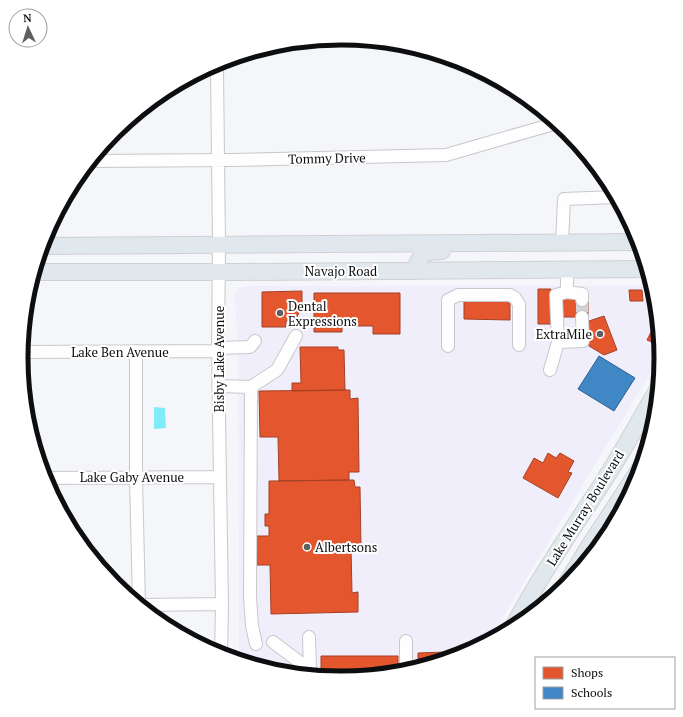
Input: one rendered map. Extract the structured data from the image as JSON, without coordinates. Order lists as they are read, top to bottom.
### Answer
{
  "streets": {
    "main road": ["Navajo Road", "Lake Murray Boulevard"],
    "street": [
      "Tommy Drive",
      "Lake Ben Avenue",
      "Bisby Lake Avenue",
      "Lake Gaby Avenue"
    ]
  },
  "crossings": [
    ["Tommy Drive", "Bisby Lake Avenue"],
    ["Navajo Road", "Bisby Lake Avenue"],
    ["Lake Ben Avenue", "Bisby Lake Avenue"],
    ["Bisby Lake Avenue", "Lake Gaby Avenue"]
  ],
  "places": ["Dental Expressions", "ExtraMile", "Albertsons"],
  "legend": ["Shops", "Schools"],
  "north": "top"
}
